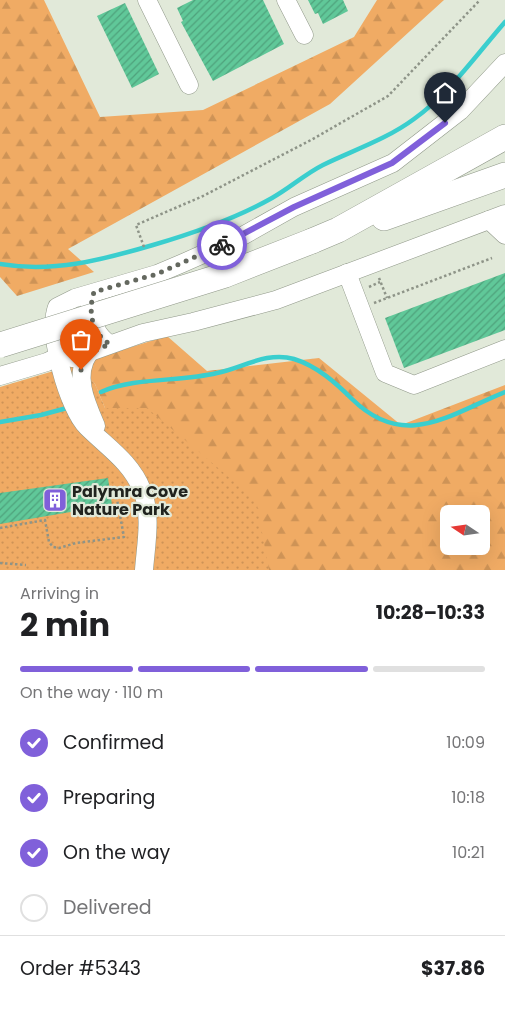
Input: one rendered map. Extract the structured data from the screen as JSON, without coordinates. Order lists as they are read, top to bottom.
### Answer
{
  "places": {
    "building": ["Palymra Cove Nature Park"]
  },
  "north": "left",
  "page": {
    "heading": ["2 min", "Arriving in", "10:28–10:33"],
    "panel": ["Order #5343", "$37.86"],
    "bar": "On the way · 110 m",
    "list": [
      ["Confirmed", "10:09"],
      ["Preparing", "10:18"],
      ["On the way", "10:21"],
      "Delivered"
    ]
  }
}
